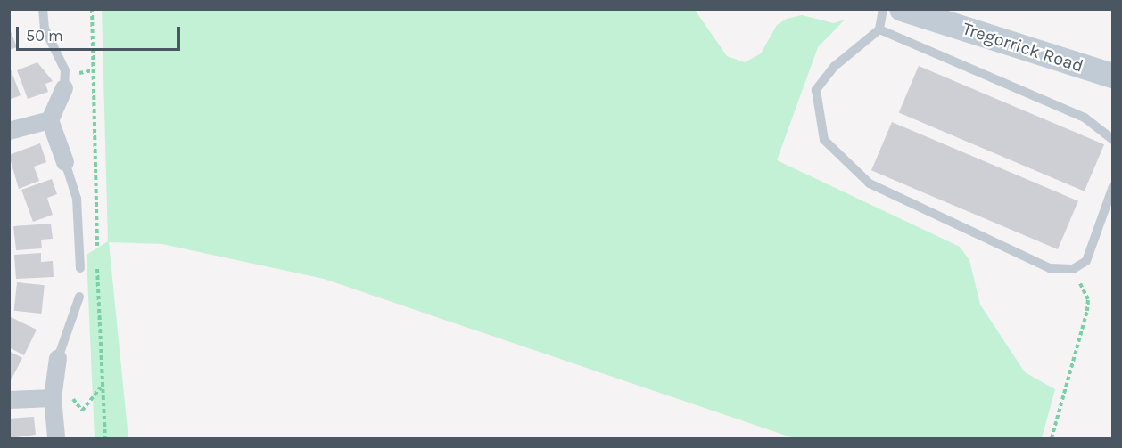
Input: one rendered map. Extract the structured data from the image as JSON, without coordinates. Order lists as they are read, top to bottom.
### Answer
{
  "streets": {
    "street": ["Tregorrick Road"]
  },
  "scale_bar": "50 m"
}
